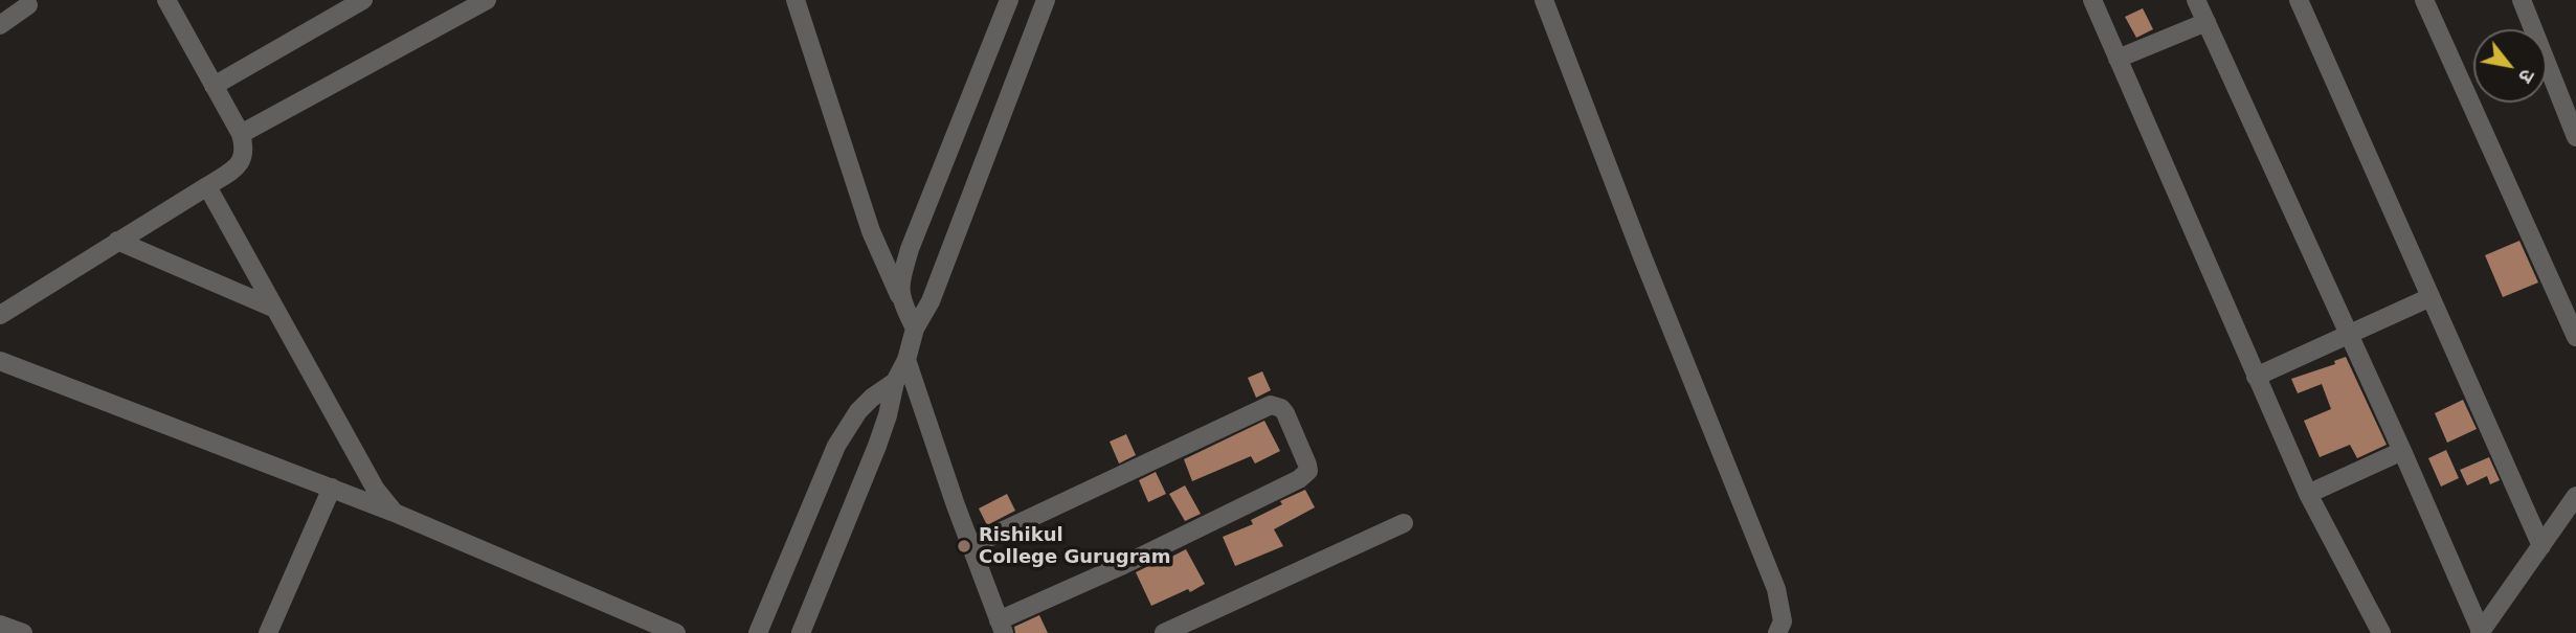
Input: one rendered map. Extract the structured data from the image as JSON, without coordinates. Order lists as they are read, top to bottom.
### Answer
{
  "places": ["Rishikul College Gurugram"],
  "north": "bottom right"
}
